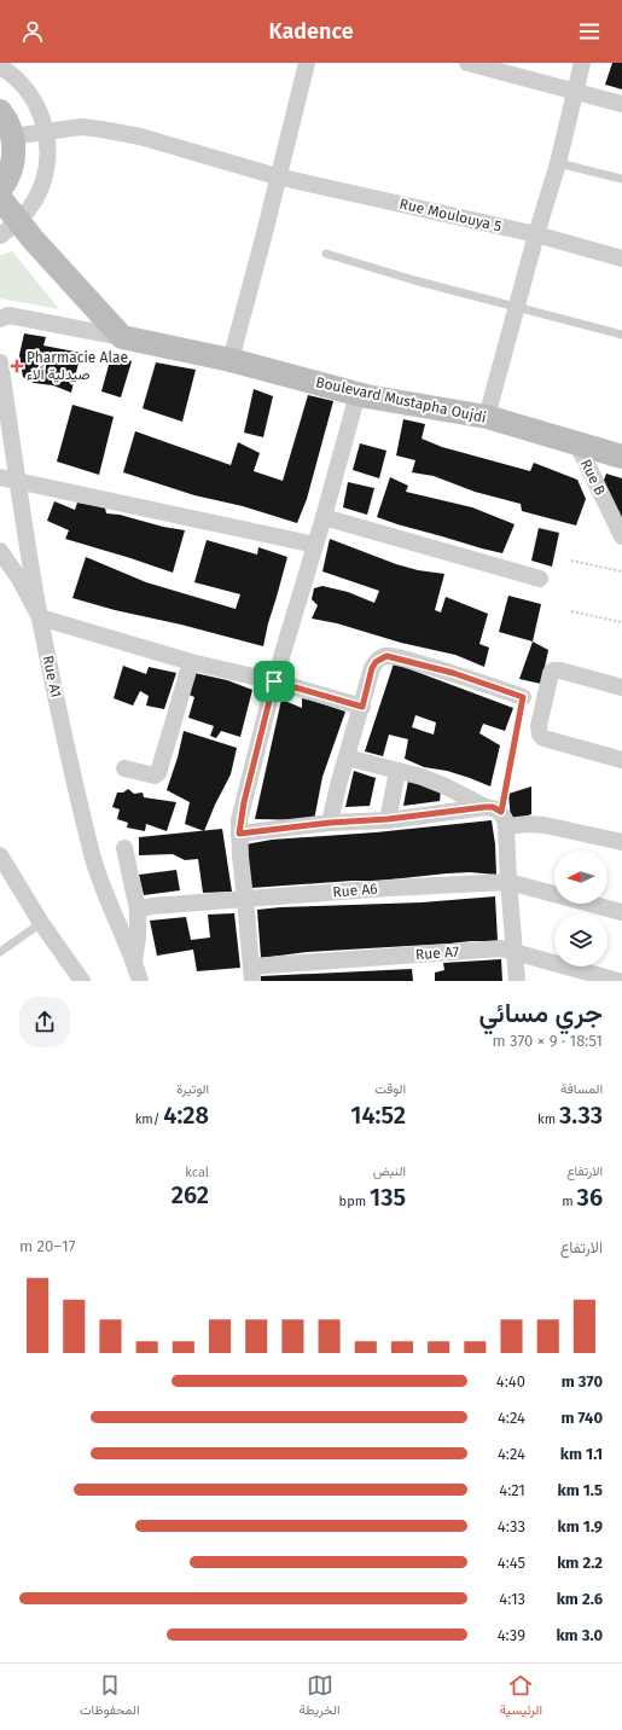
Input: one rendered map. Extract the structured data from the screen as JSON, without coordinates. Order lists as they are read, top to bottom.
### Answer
{
  "streets": {
    "main road": ["Boulevard Mustapha Oujdi"],
    "street": [
      "Rue Moulouya 5",
      "Rue B",
      "Rue A1",
      "Rue A6",
      "Rue A7"
    ]
  },
  "crossings": [
    ["Boulevard Mustapha Oujdi", "Rue B"]
  ],
  "places": {
    "health": ["Pharmacie Alae صيدلية اًلاء"]
  },
  "north": "left",
  "page": {
    "header": "Kadence",
    "heading": ["جري مسائي", "18:51 · 9 × 370 m"],
    "stats": [
      ["المسافة", "3.33 km"],
      ["الوقت", "14:52"],
      ["الوتيرة", "4:28 /km"],
      ["الارتفاع", "36 m"],
      ["النبض", "135 bpm"],
      ["kcal", "262"]
    ],
    "chart": ["الارتفاع", "17–20 m"],
    "list": [
      {
        "name": "370 m",
        "note": "4:40"
      },
      {
        "name": "740 m",
        "note": "4:24"
      },
      {
        "name": "1.1 km",
        "note": "4:24"
      },
      {
        "name": "1.5 km",
        "note": "4:21"
      },
      {
        "name": "1.9 km",
        "note": "4:33"
      },
      {
        "name": "2.2 km",
        "note": "4:45"
      },
      {
        "name": "2.6 km",
        "note": "4:13"
      },
      {
        "name": "3.0 km",
        "note": "4:39"
      }
    ],
    "tabs": ["الرئيسية", "الخريطة", "المحفوظات"]
  }
}
